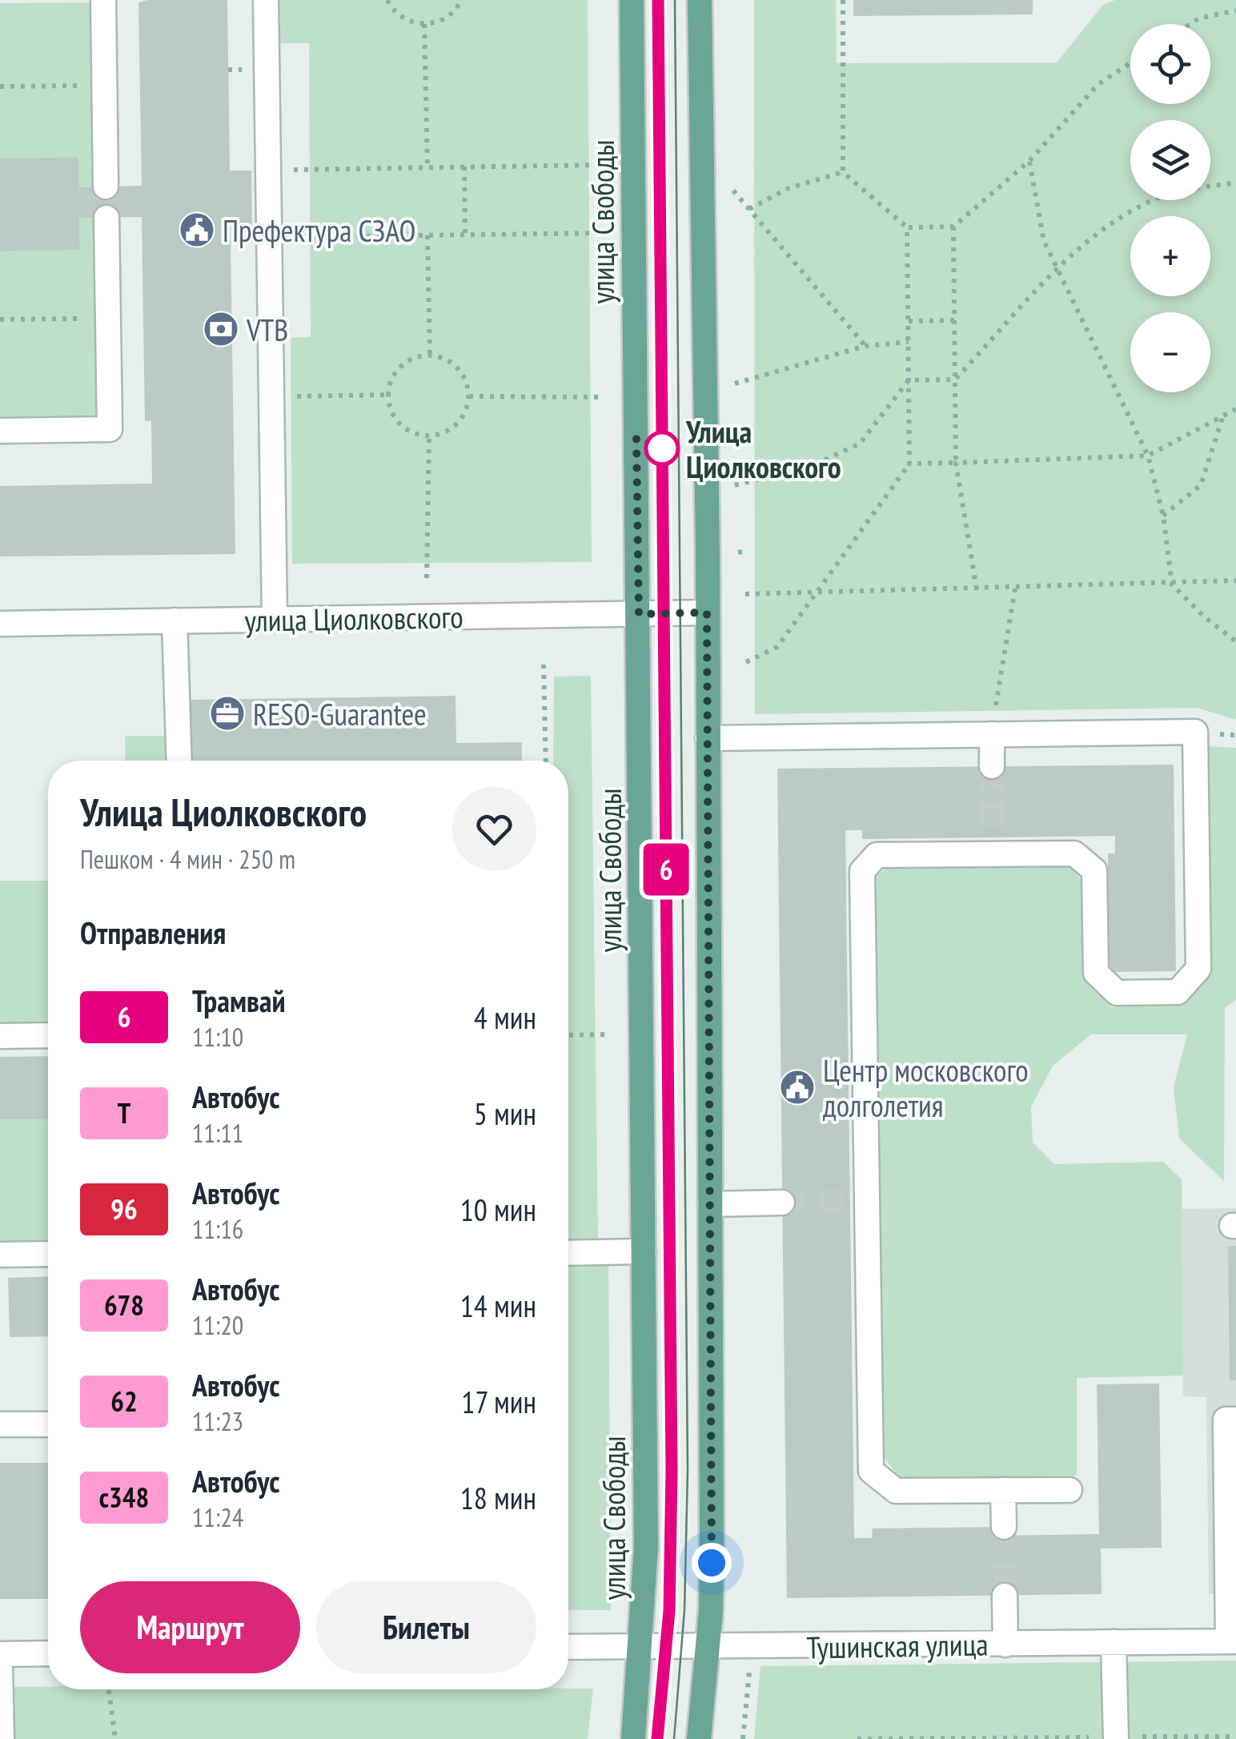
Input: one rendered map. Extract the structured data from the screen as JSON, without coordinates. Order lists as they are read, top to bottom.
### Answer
{
  "streets": {
    "main road": ["улица Свободы"],
    "street": ["улица Циолковского", "Тушинская улица"]
  },
  "crossings": [
    ["улица Свободы", "улица Циолковского"],
    ["улица Свободы", "Тушинская улица"]
  ],
  "places": {
    "public building": ["Префектура СЗАО", "Центр московского долголетия"],
    "bank": ["VTB"],
    "other": ["Улица Циолковского"],
    "office": ["RESO-Guarantee"]
  },
  "lines": ["tram line 6"],
  "page": {
    "on_map": "6",
    "map_buttons": ["+", "−"],
    "heading": [
      ["Улица Циолковского", "Пешком · 4 мин · 250 m"],
      "Отправления"
    ],
    "list": [
      {
        "mark": "6",
        "name": "Трамвай",
        "note": "11:10",
        "value": "4 мин"
      },
      {
        "mark": "Т",
        "name": "Автобус",
        "note": "11:11",
        "value": "5 мин"
      },
      {
        "mark": "96",
        "name": "Автобус",
        "note": "11:16",
        "value": "10 мин"
      },
      {
        "mark": "678",
        "name": "Автобус",
        "note": "11:20",
        "value": "14 мин"
      },
      {
        "mark": "62",
        "name": "Автобус",
        "note": "11:23",
        "value": "17 мин"
      },
      {
        "mark": "с348",
        "name": "Автобус",
        "note": "11:24",
        "value": "18 мин"
      }
    ],
    "buttons": ["Маршрут", "Билеты"]
  }
}
